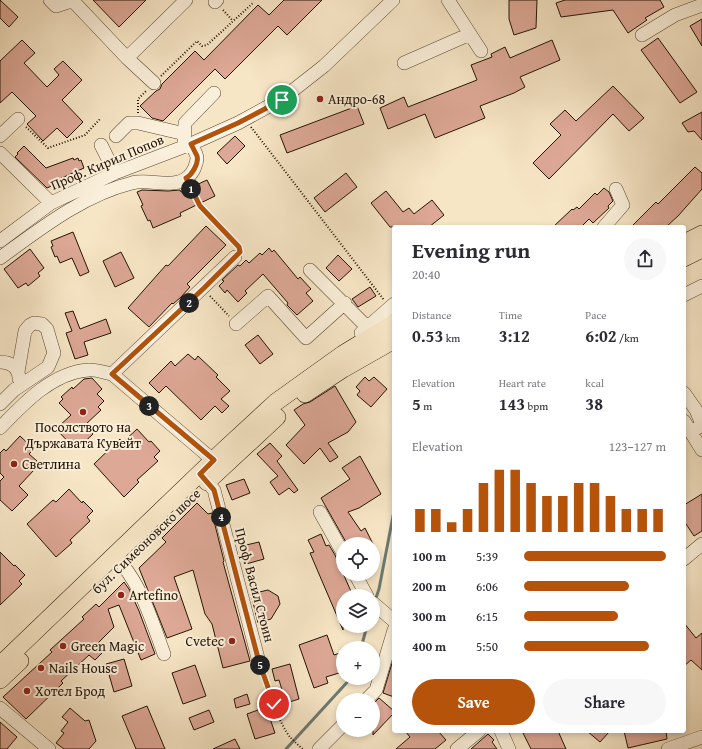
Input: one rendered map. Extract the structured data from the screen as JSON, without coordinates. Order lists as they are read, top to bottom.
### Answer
{
  "streets": {
    "main road": ["бул. Симеоновско шосе"],
    "street": ["Проф. Кирил Попов", "Проф. Васил Стоин"]
  },
  "crossings": [
    ["бул. Симеоновско шосе", "Проф. Васил Стоин"]
  ],
  "places": [
    "Андро-68",
    "Посолството на Държавата Кувейт",
    "Светлина",
    "Artefino",
    "Cvetec",
    "Green Magic",
    "Nails House",
    "Хотел Брод"
  ],
  "page": {
    "pins": [
      "1",
      "2",
      "3",
      "4",
      "5"
    ],
    "heading": ["Evening run", "20:40"],
    "stats": [
      ["Distance", "0.53 km"],
      ["Time", "3:12"],
      ["Pace", "6:02 /km"],
      ["Elevation", "5 m"],
      ["Heart rate", "143 bpm"],
      ["kcal", "38"]
    ],
    "chart": ["Elevation", "123–127 m"],
    "map_buttons": ["+", "−"],
    "list": [
      {
        "name": "100 m",
        "note": "5:39"
      },
      {
        "name": "200 m",
        "note": "6:06"
      },
      {
        "name": "300 m",
        "note": "6:15"
      },
      {
        "name": "400 m",
        "note": "5:50"
      }
    ],
    "buttons": ["Save", "Share"]
  }
}
